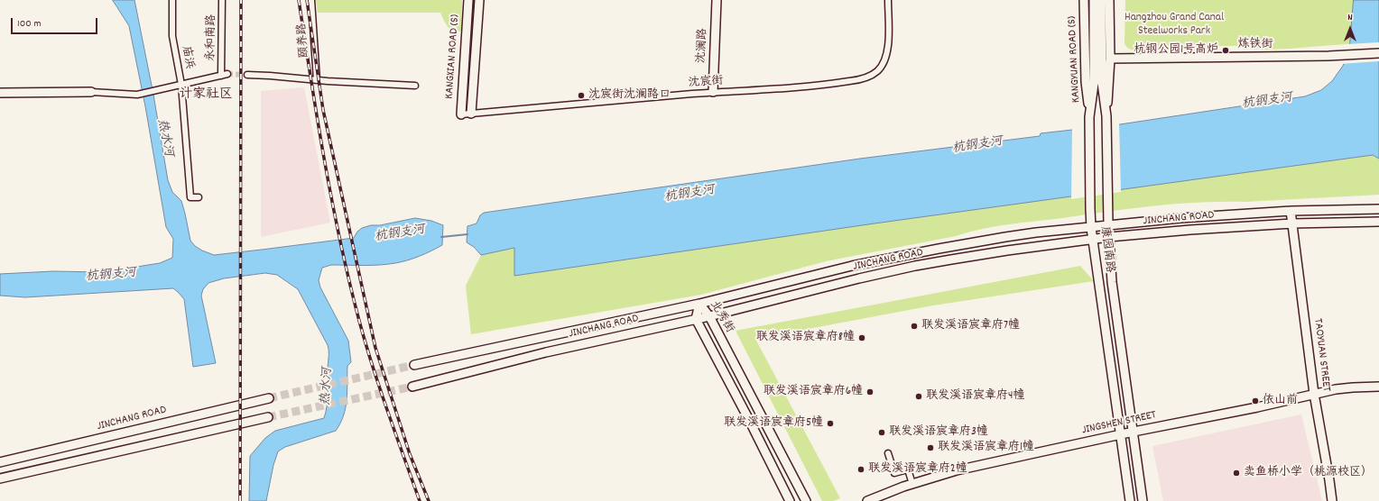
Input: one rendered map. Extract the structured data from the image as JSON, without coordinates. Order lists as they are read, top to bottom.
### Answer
{
  "streets": {
    "main road": [
      "炼铁街",
      "沈澜路",
      "KANGXIAN ROAD (S)",
      "KANGYUAN ROAD (S)",
      "JINCHANG ROAD",
      "康园南路",
      "北秀街",
      "TAOYUAN STREET",
      "JINGSHEN STREET"
    ],
    "street": [
      "永和南路",
      "颐养路",
      "庙浜",
      "沈宸街"
    ]
  },
  "crossings": [
    ["永和南路", "庙浜"],
    ["沈澜路", "沈宸街"],
    ["KANGXIAN ROAD (S)", "沈宸街"],
    ["KANGYUAN ROAD (S)", "康园南路"],
    ["JINCHANG ROAD", "康园南路"],
    ["JINCHANG ROAD", "北秀街"],
    ["JINCHANG ROAD", "TAOYUAN STREET"],
    ["康园南路", "JINGSHEN STREET"],
    ["TAOYUAN STREET", "JINGSHEN STREET"]
  ],
  "districts": ["计家社区"],
  "water": ["杭钢支河", "热水河"],
  "parks": ["Hangzhou Grand Canal Steelworks Park"],
  "places": [
    "杭钢公园1号高炉",
    "沈宸街沈澜路口",
    "联发溪语宸章府7幢",
    "联发溪语宸章府8幢",
    "联发溪语宸章府6幢",
    "联发溪语宸章府4幢",
    "依山前",
    "联发溪语宸章府5幢",
    "联发溪语宸章府3幢",
    "联发溪语宸章府1幢",
    "联发溪语宸章府2幢",
    "卖鱼桥小学（桃源校区）"
  ],
  "scale_bar": "100 m",
  "north": "top"
}
